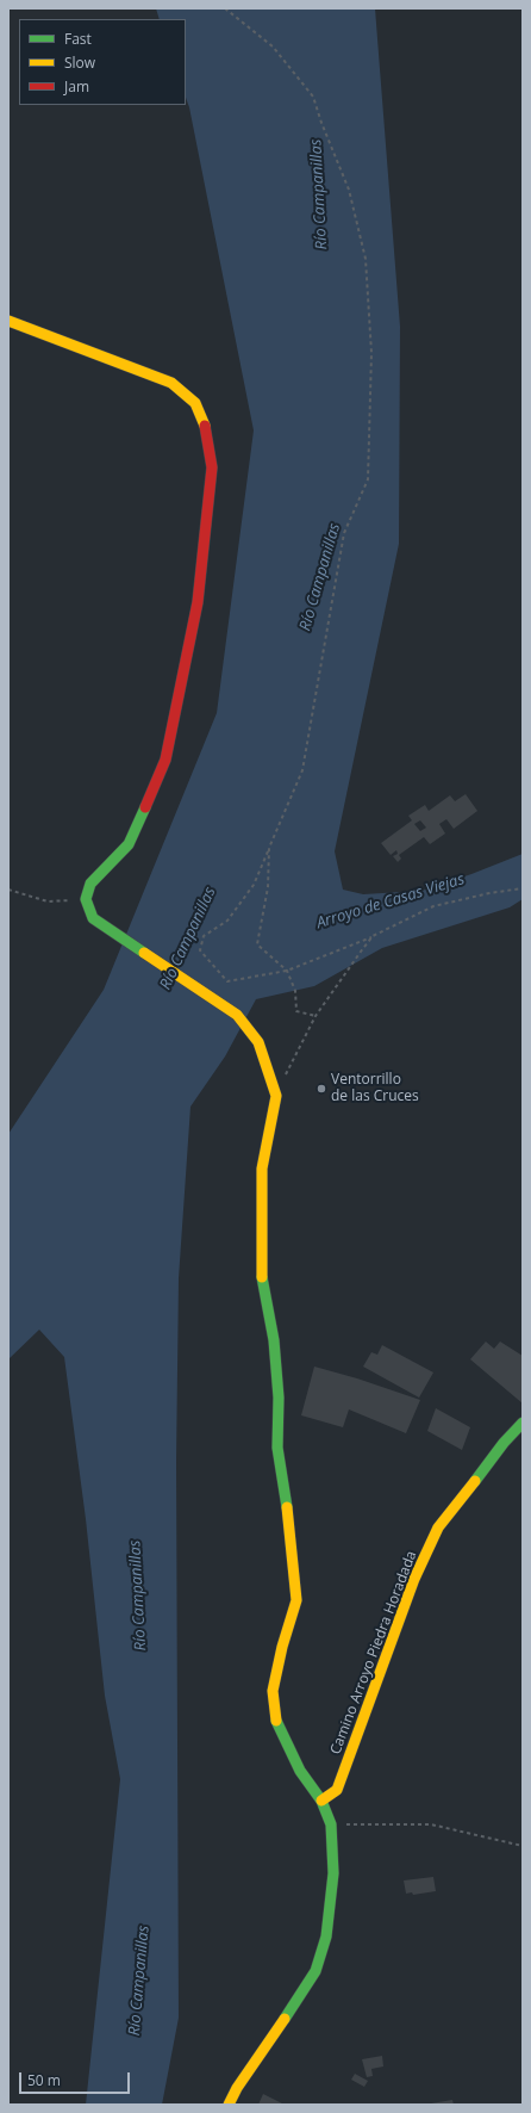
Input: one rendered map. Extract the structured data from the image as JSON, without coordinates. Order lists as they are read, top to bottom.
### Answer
{
  "streets": {
    "street": ["Camino Arroyo Piedra Horadada"]
  },
  "water": ["Río Campanillas", "Arroyo de Casas Viejas"],
  "places": ["Ventorrillo de las Cruces"],
  "legend": ["Fast", "Slow", "Jam"],
  "scale_bar": "50 m"
}
